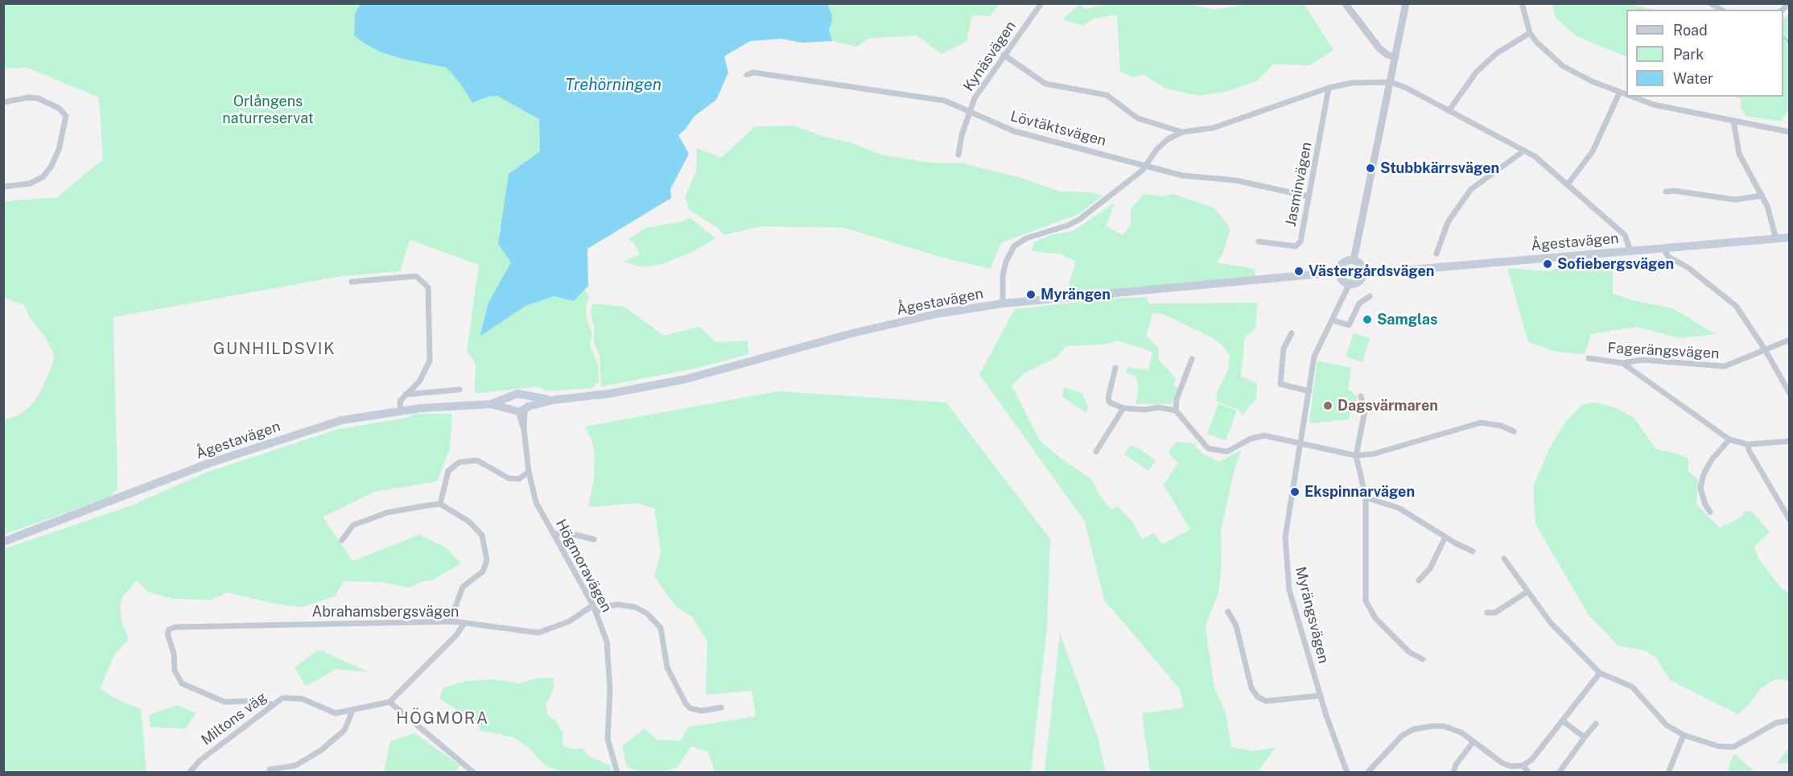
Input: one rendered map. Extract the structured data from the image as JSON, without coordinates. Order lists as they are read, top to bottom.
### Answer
{
  "streets": {
    "main road": ["Ågestavägen"],
    "street": [
      "Kynäsvägen",
      "Lövtäktsvägen",
      "Jasminvägen",
      "Fagerängsvägen",
      "Högmoravägen",
      "Abrahamsbergsvägen",
      "Myrängsvägen",
      "Miltons väg"
    ]
  },
  "crossings": [
    ["Kynäsvägen", "Lövtäktsvägen"],
    ["Lövtäktsvägen", "Jasminvägen"],
    ["Ågestavägen", "Högmoravägen"],
    ["Ågestavägen", "Myrängsvägen"],
    ["Högmoravägen", "Abrahamsbergsvägen"],
    ["Abrahamsbergsvägen", "Miltons väg"]
  ],
  "districts": ["GUNHILDSVIK", "HÖGMORA"],
  "water": ["Trehörningen"],
  "parks": ["Orlångens naturreservat"],
  "places": [
    "Stubbkärrsvägen",
    "Sofiebergsvägen",
    "Västergårdsvägen",
    "Myrängen",
    "Samglas",
    "Dagsvärmaren",
    "Ekspinnarvägen"
  ],
  "legend": ["Road", "Park", "Water"]
}
